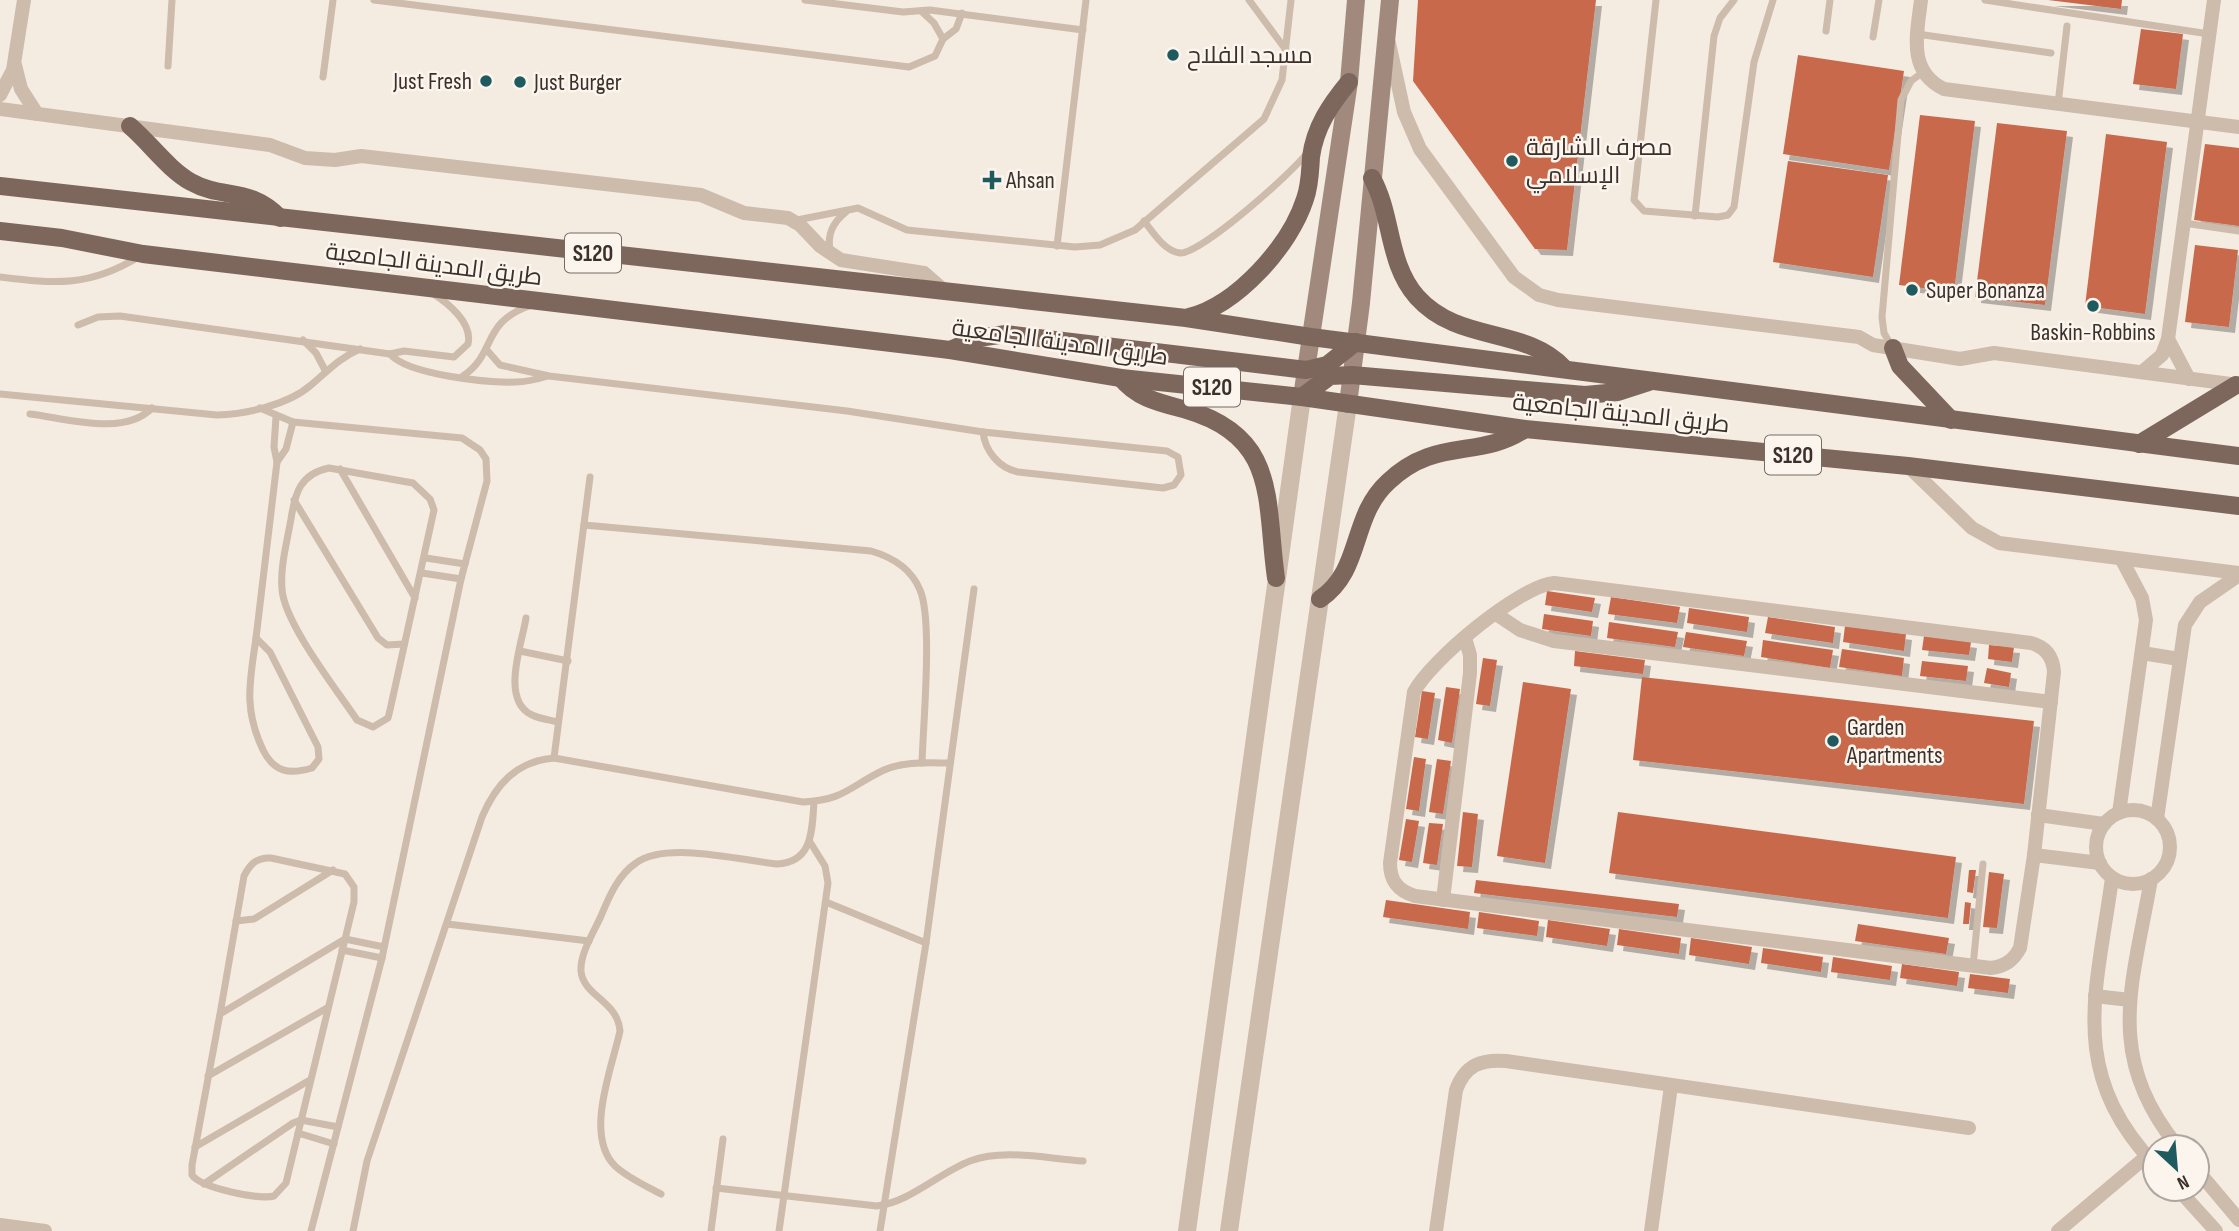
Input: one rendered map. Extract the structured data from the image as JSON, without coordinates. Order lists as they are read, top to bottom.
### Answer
{
  "streets": {
    "main road": ["S120", "طريق المدينة الجامعية"]
  },
  "places": {
    "other": [
      "مسجد الفلاح",
      "Just Fresh",
      "Just Burger",
      "مصرف الشارقة الإسلامي",
      "Super Bonanza",
      "Baskin-Robbins",
      "Garden Apartments"
    ],
    "health": ["Ahsan"]
  },
  "north": "bottom right"
}
